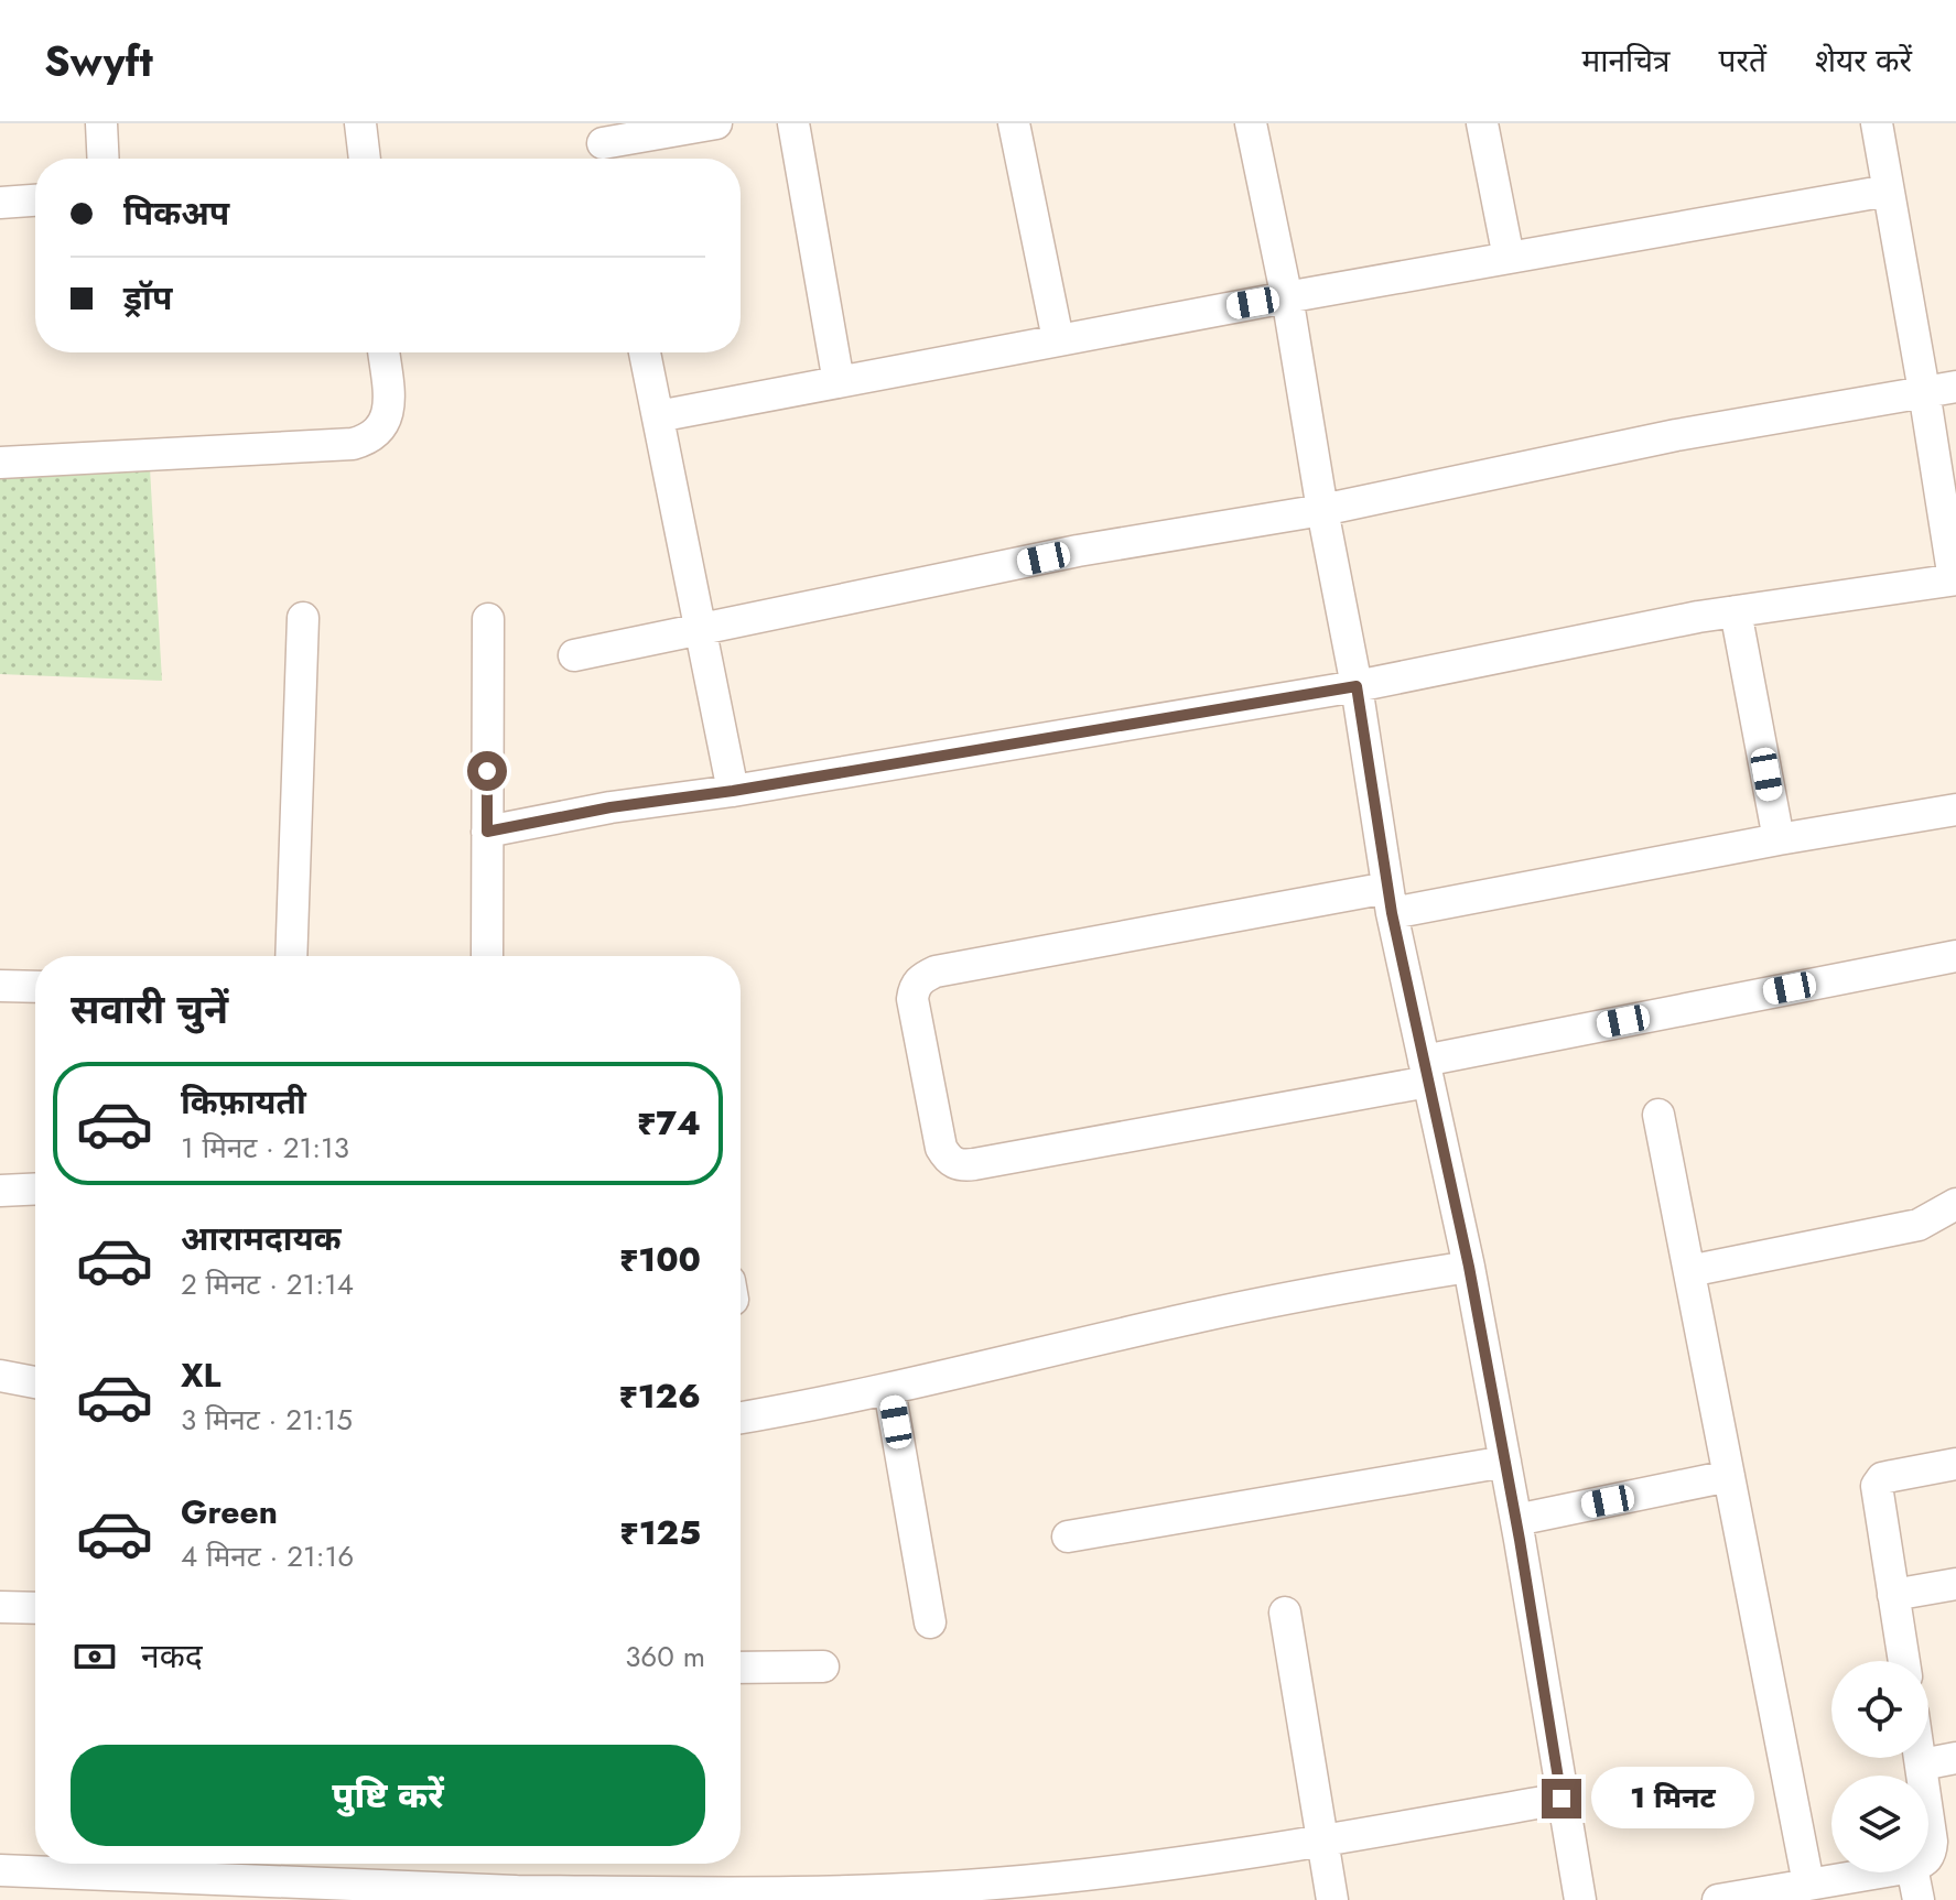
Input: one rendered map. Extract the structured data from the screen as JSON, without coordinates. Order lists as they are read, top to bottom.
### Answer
{
  "page": {
    "header": "Swyft",
    "nav": ["मानचित्र", "परतें", "शेयर करें"],
    "banner": ["पिकअप", "ड्रॉप"],
    "heading": "सवारी चुनें",
    "list": [
      {
        "name": "किफ़ायती",
        "note": "1 मिनट · 21:13",
        "value": "₹74"
      },
      {
        "name": "आरामदायक",
        "note": "2 मिनट · 21:14",
        "value": "₹100"
      },
      {
        "name": "XL",
        "note": "3 मिनट · 21:15",
        "value": "₹126"
      },
      {
        "name": "Green",
        "note": "4 मिनट · 21:16",
        "value": "₹125"
      }
    ],
    "pay": ["नकद", "360 m"],
    "buttons": "पुष्टि करें",
    "bubble": "1 मिनट"
  }
}
